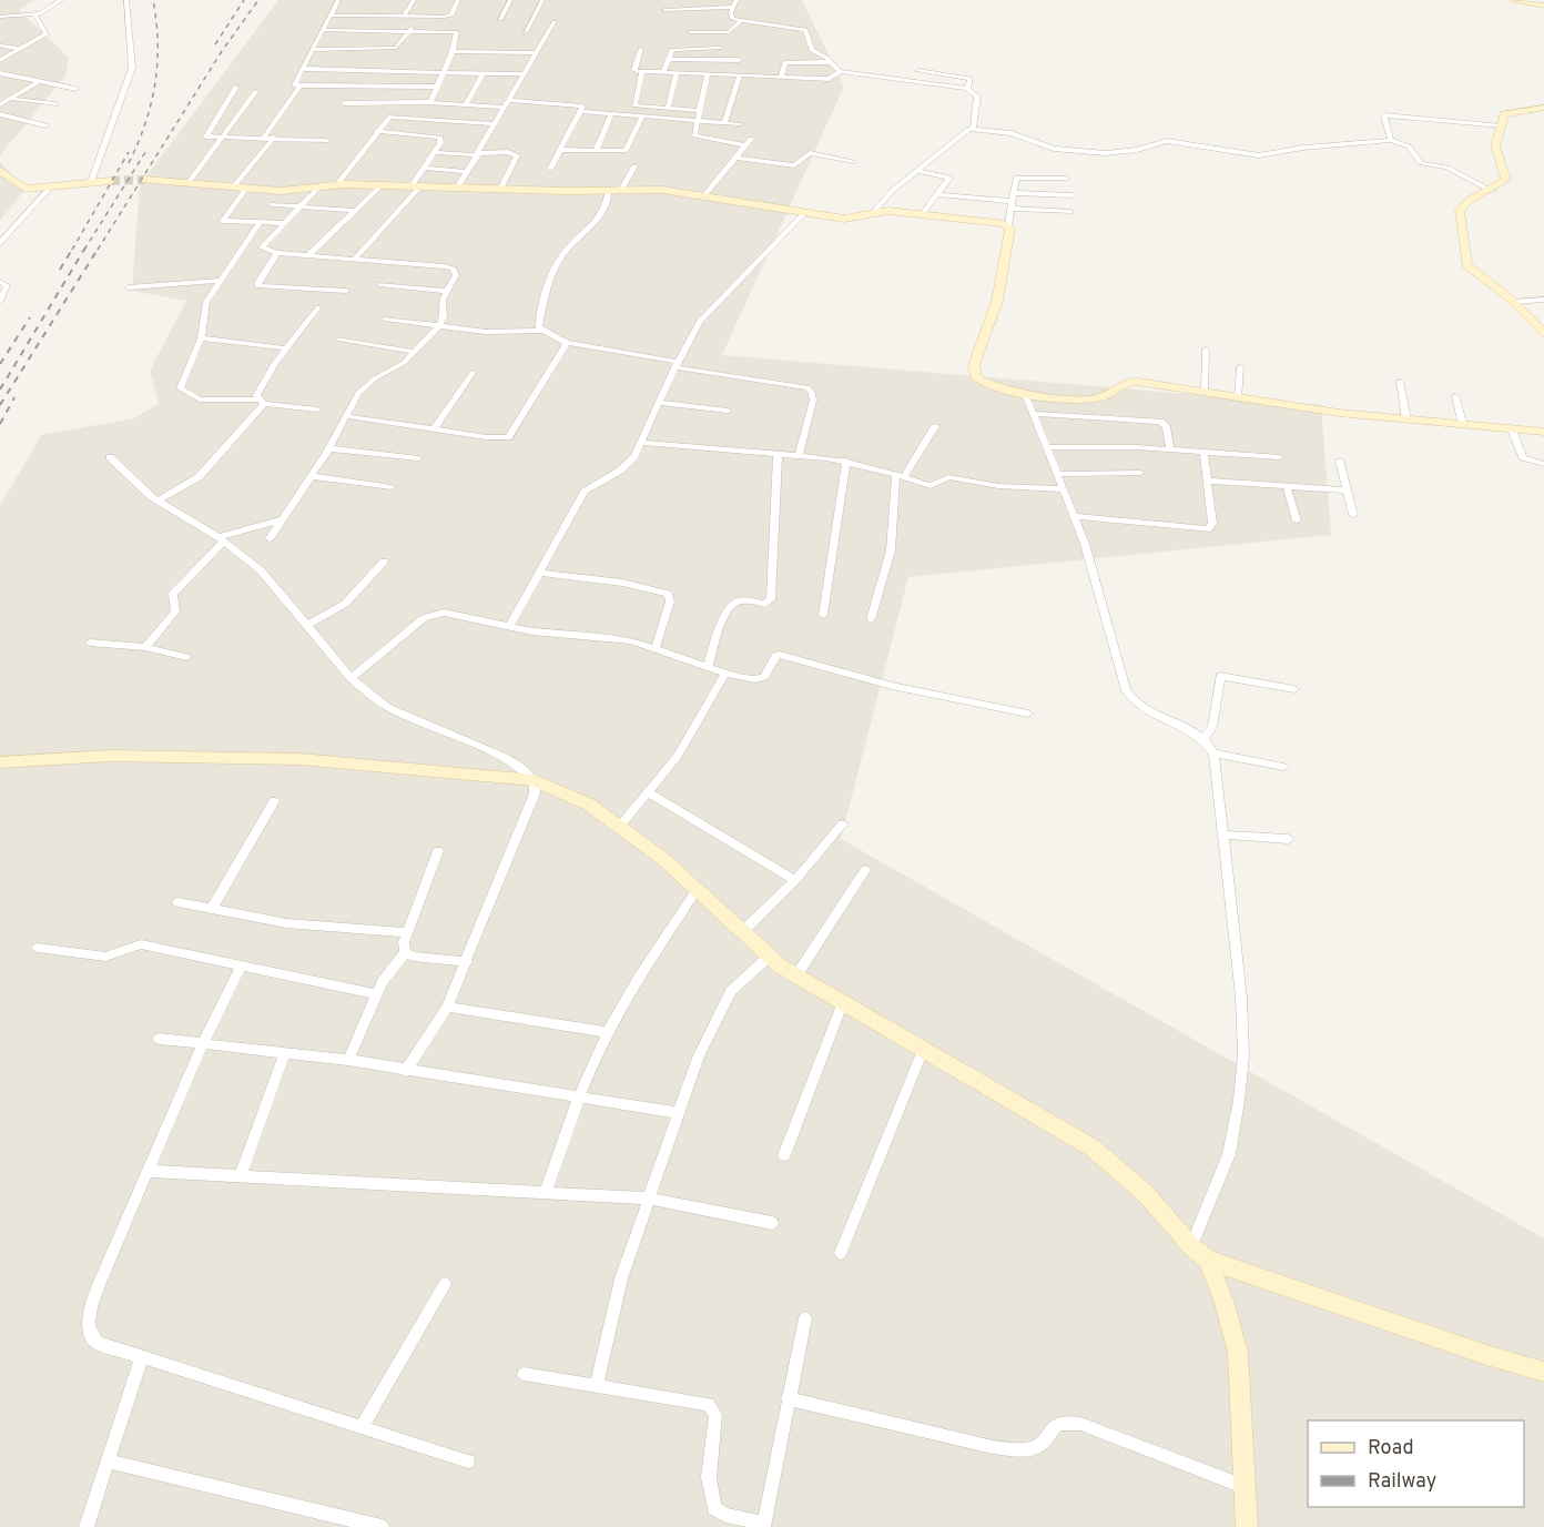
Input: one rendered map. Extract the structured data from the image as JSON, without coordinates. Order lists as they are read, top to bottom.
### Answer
{
  "legend": ["Road", "Railway"]
}
